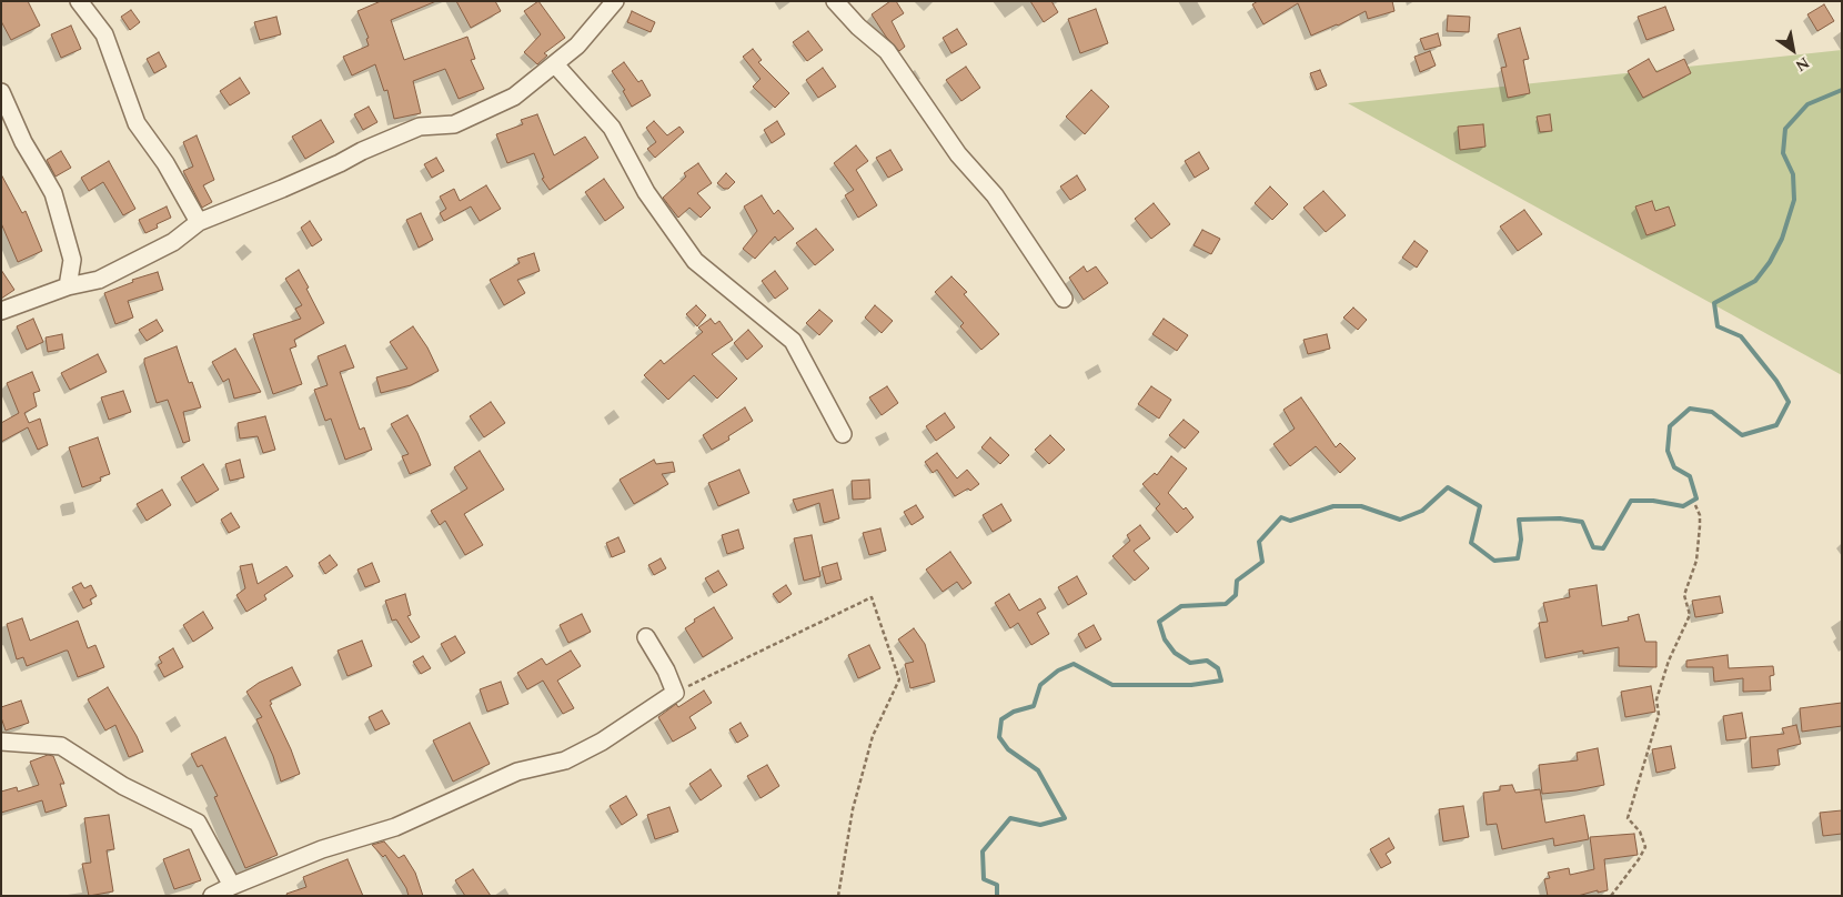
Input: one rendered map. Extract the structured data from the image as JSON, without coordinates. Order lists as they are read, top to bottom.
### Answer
{
  "north": "bottom right"
}
